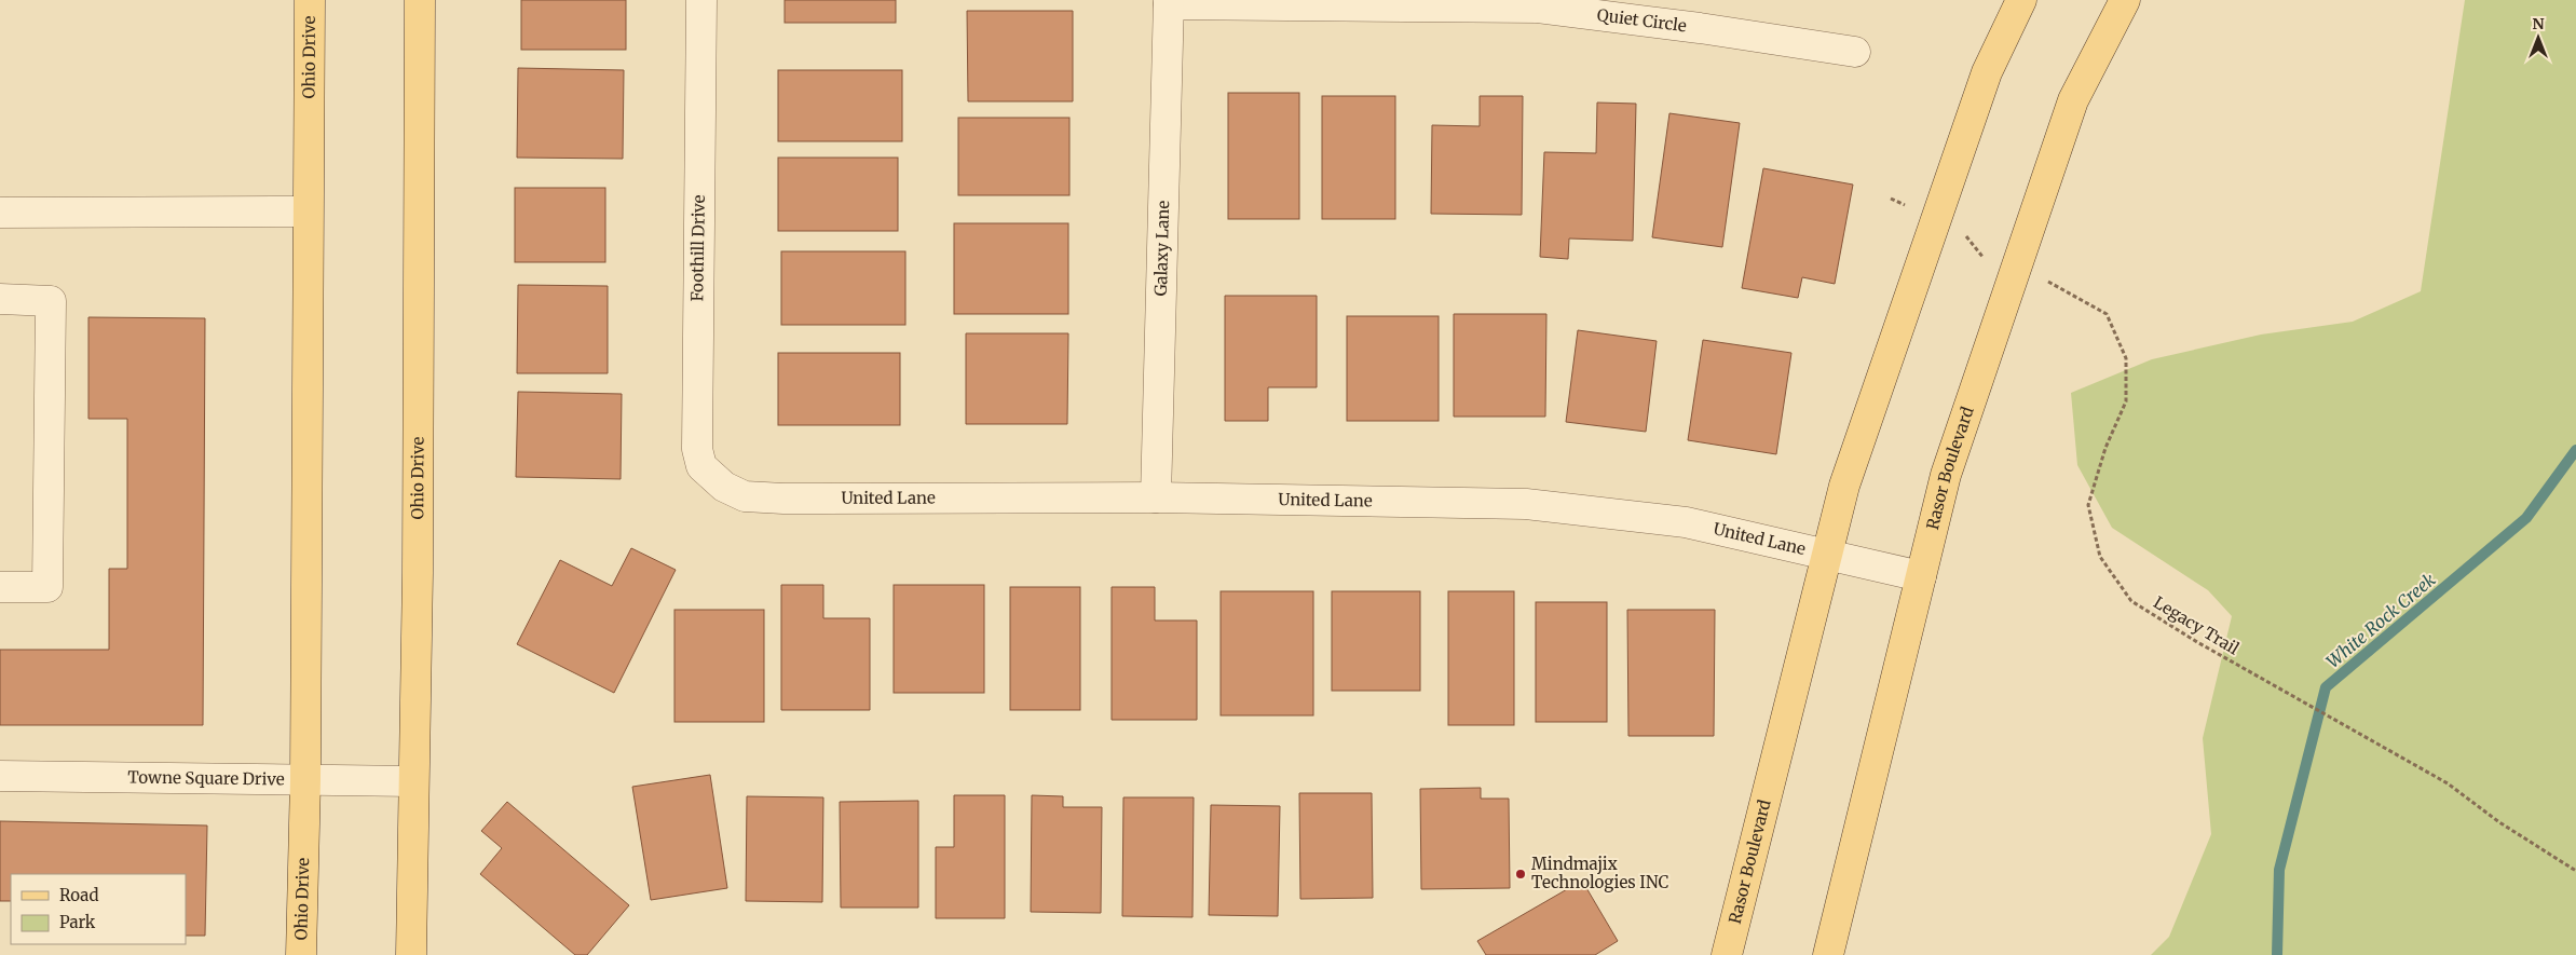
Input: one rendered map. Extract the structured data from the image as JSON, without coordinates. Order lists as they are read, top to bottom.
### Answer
{
  "streets": {
    "main road": ["Ohio Drive", "Rasor Boulevard"],
    "street": [
      "Quiet Circle",
      "Foothill Drive",
      "Galaxy Lane",
      "United Lane",
      "Towne Square Drive"
    ],
    "path": ["Legacy Trail"]
  },
  "crossings": [
    ["Quiet Circle", "Galaxy Lane"],
    ["Ohio Drive", "Towne Square Drive"],
    ["Foothill Drive", "United Lane"],
    ["Galaxy Lane", "United Lane"],
    ["Rasor Boulevard", "United Lane"]
  ],
  "water": ["White Rock Creek"],
  "places": ["Mindmajix Technologies INC"],
  "legend": ["Road", "Park"],
  "north": "top"
}
